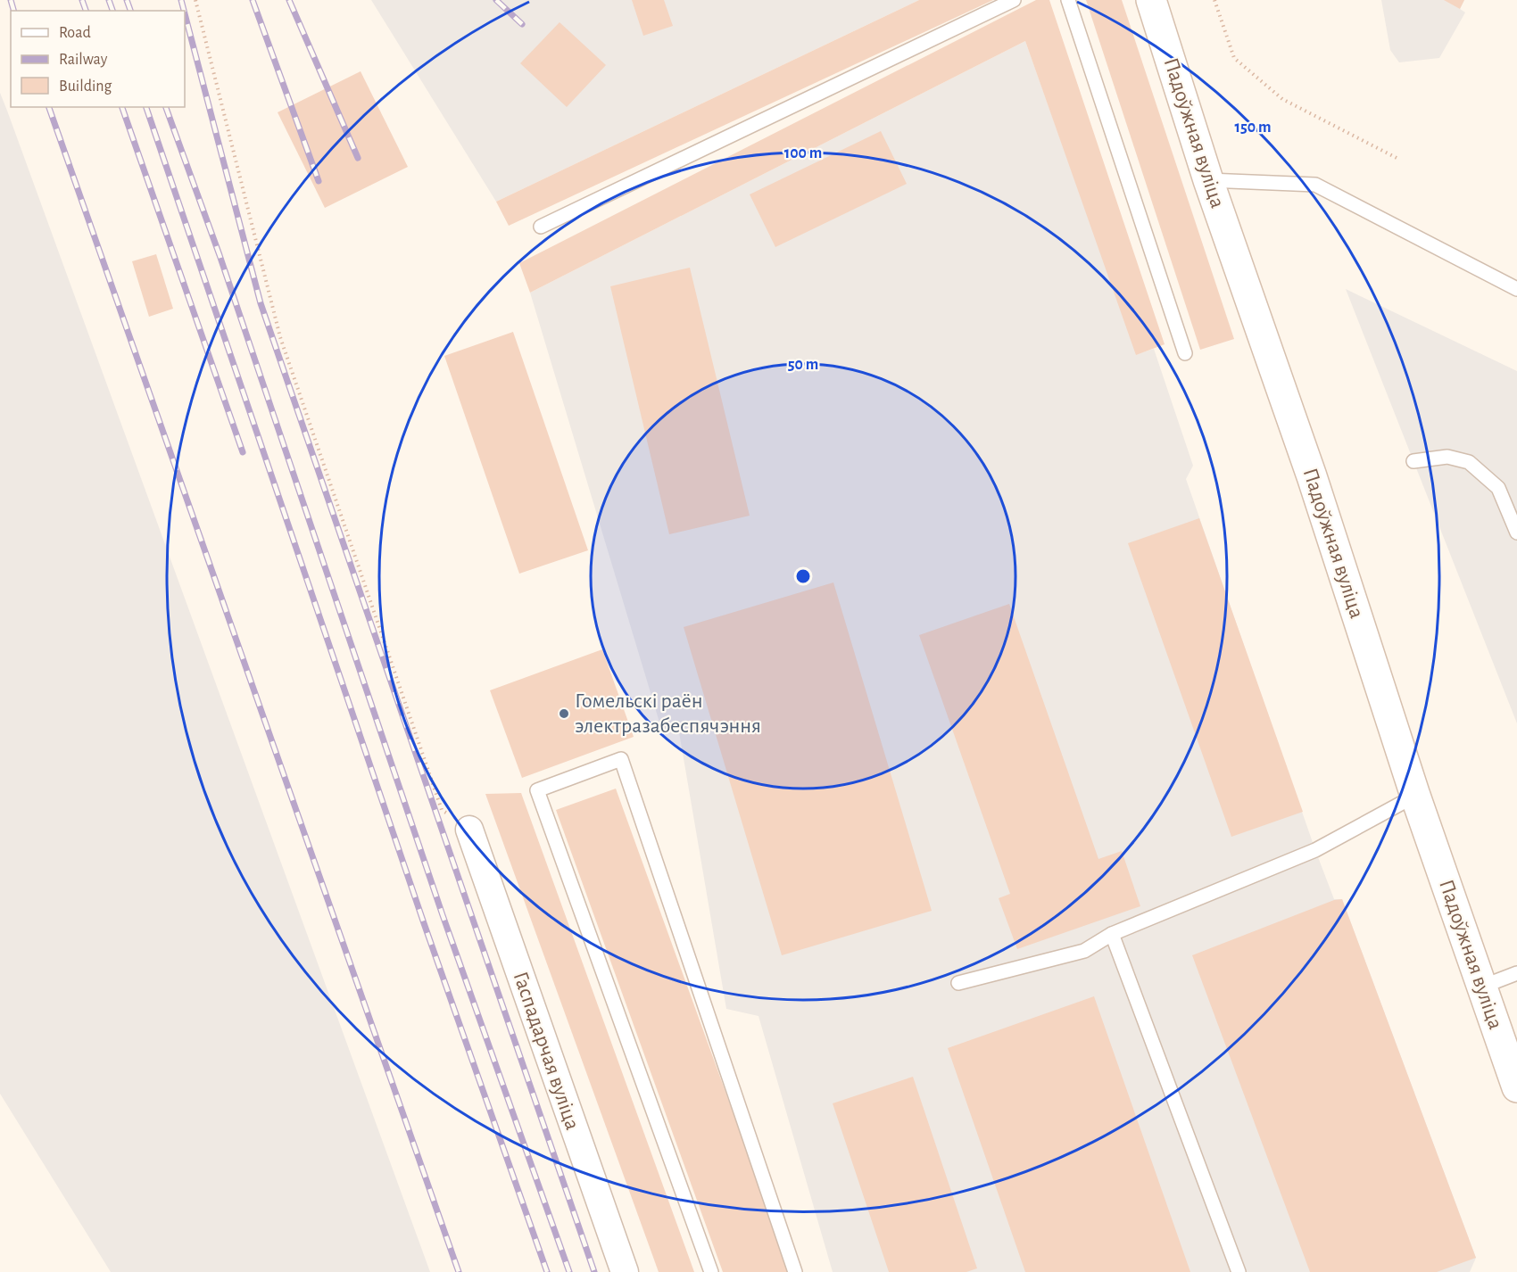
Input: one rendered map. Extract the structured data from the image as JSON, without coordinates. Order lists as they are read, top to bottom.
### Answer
{
  "streets": {
    "main road": ["Падоўжная вуліца"],
    "street": ["Гаспадарчая вуліца"]
  },
  "places": ["Гомельскі раён электразабеспячэння"],
  "legend": ["Road", "Railway", "Building"],
  "rings": ["150 m", "100 m", "50 m"]
}
